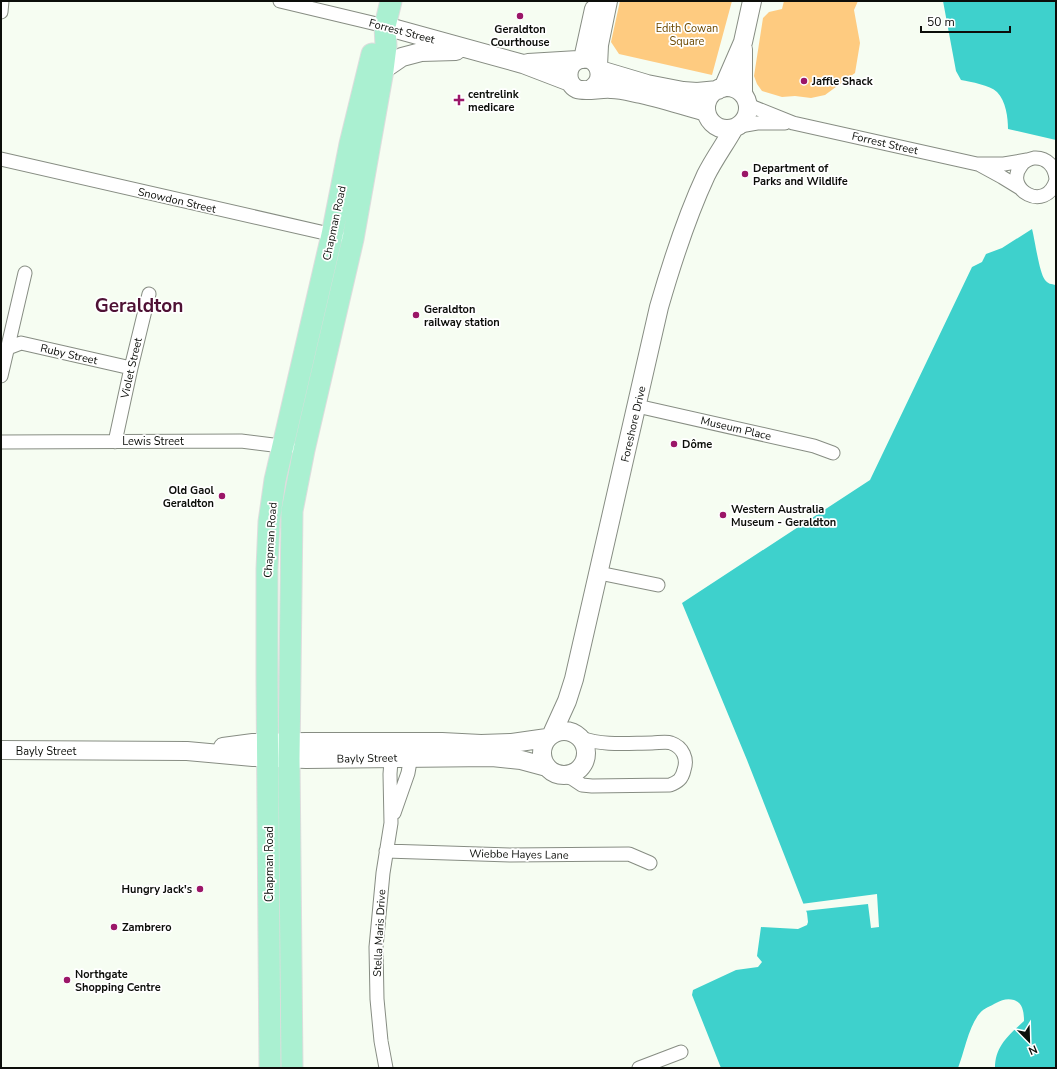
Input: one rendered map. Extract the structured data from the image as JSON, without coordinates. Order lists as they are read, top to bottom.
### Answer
{
  "streets": {
    "main road": ["Chapman Road"],
    "street": [
      "Forrest Street",
      "Snowdon Street",
      "Ruby Street",
      "Violet Street",
      "Foreshore Drive",
      "Museum Place",
      "Lewis Street",
      "Bayly Street",
      "Wiebbe Hayes Lane",
      "Stella Maris Drive"
    ]
  },
  "crossings": [
    ["Forrest Street", "Chapman Road"],
    ["Forrest Street", "Foreshore Drive"],
    ["Snowdon Street", "Chapman Road"],
    ["Chapman Road", "Lewis Street"],
    ["Chapman Road", "Bayly Street"],
    ["Ruby Street", "Violet Street"],
    ["Violet Street", "Lewis Street"],
    ["Foreshore Drive", "Museum Place"],
    ["Foreshore Drive", "Bayly Street"],
    ["Bayly Street", "Stella Maris Drive"],
    ["Wiebbe Hayes Lane", "Stella Maris Drive"]
  ],
  "districts": ["Geraldton"],
  "parks": ["Edith Cowan Square"],
  "places": {
    "other": [
      "Geraldton Courthouse",
      "Jaffle Shack",
      "Department of Parks and Wildlife",
      "Geraldton railway station",
      "Dôme",
      "Old Gaol Geraldton",
      "Western Australia Museum - Geraldton",
      "Hungry Jack's",
      "Zambrero",
      "Northgate Shopping Centre"
    ],
    "health": ["centrelink medicare"]
  },
  "scale_bar": "50 m",
  "north": "bottom right"
}
